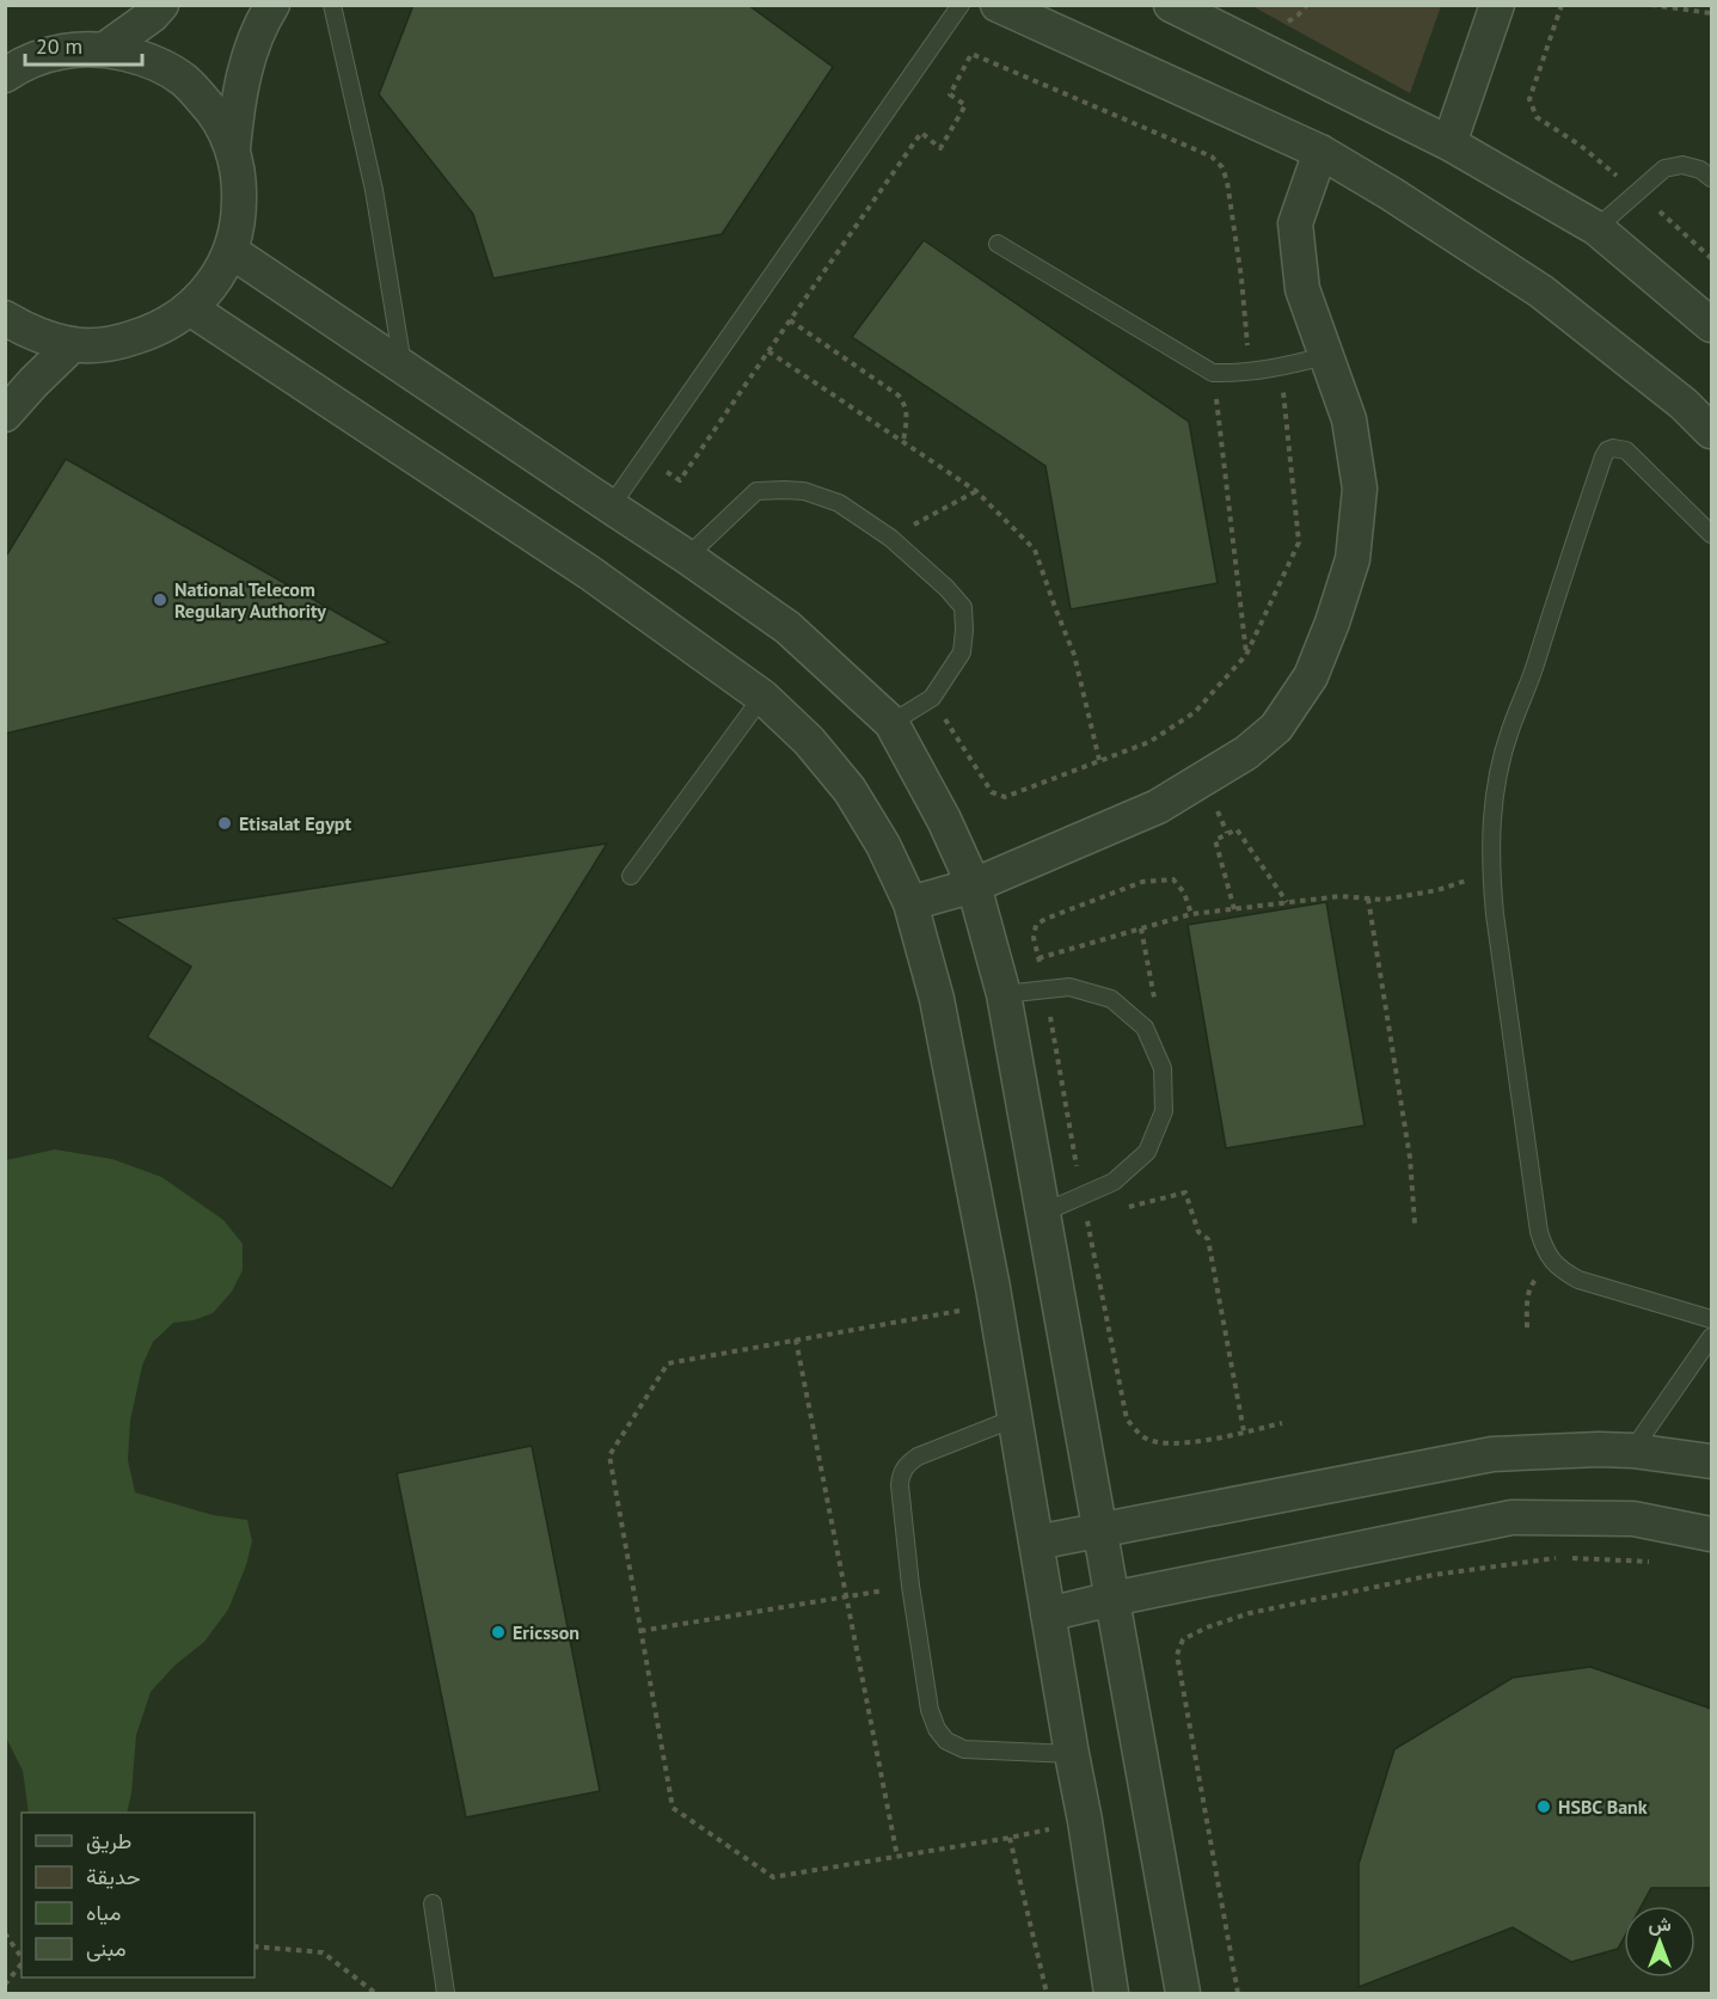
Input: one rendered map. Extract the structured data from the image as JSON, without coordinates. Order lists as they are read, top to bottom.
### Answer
{
  "places": [
    "National Telecom Regulary Authority",
    "Etisalat Egypt",
    "Ericsson",
    "HSBC Bank"
  ],
  "legend": [
    "طريق",
    "حديقة",
    "مياه",
    "مبنى"
  ],
  "scale_bar": "20 m",
  "north": "top"
}
